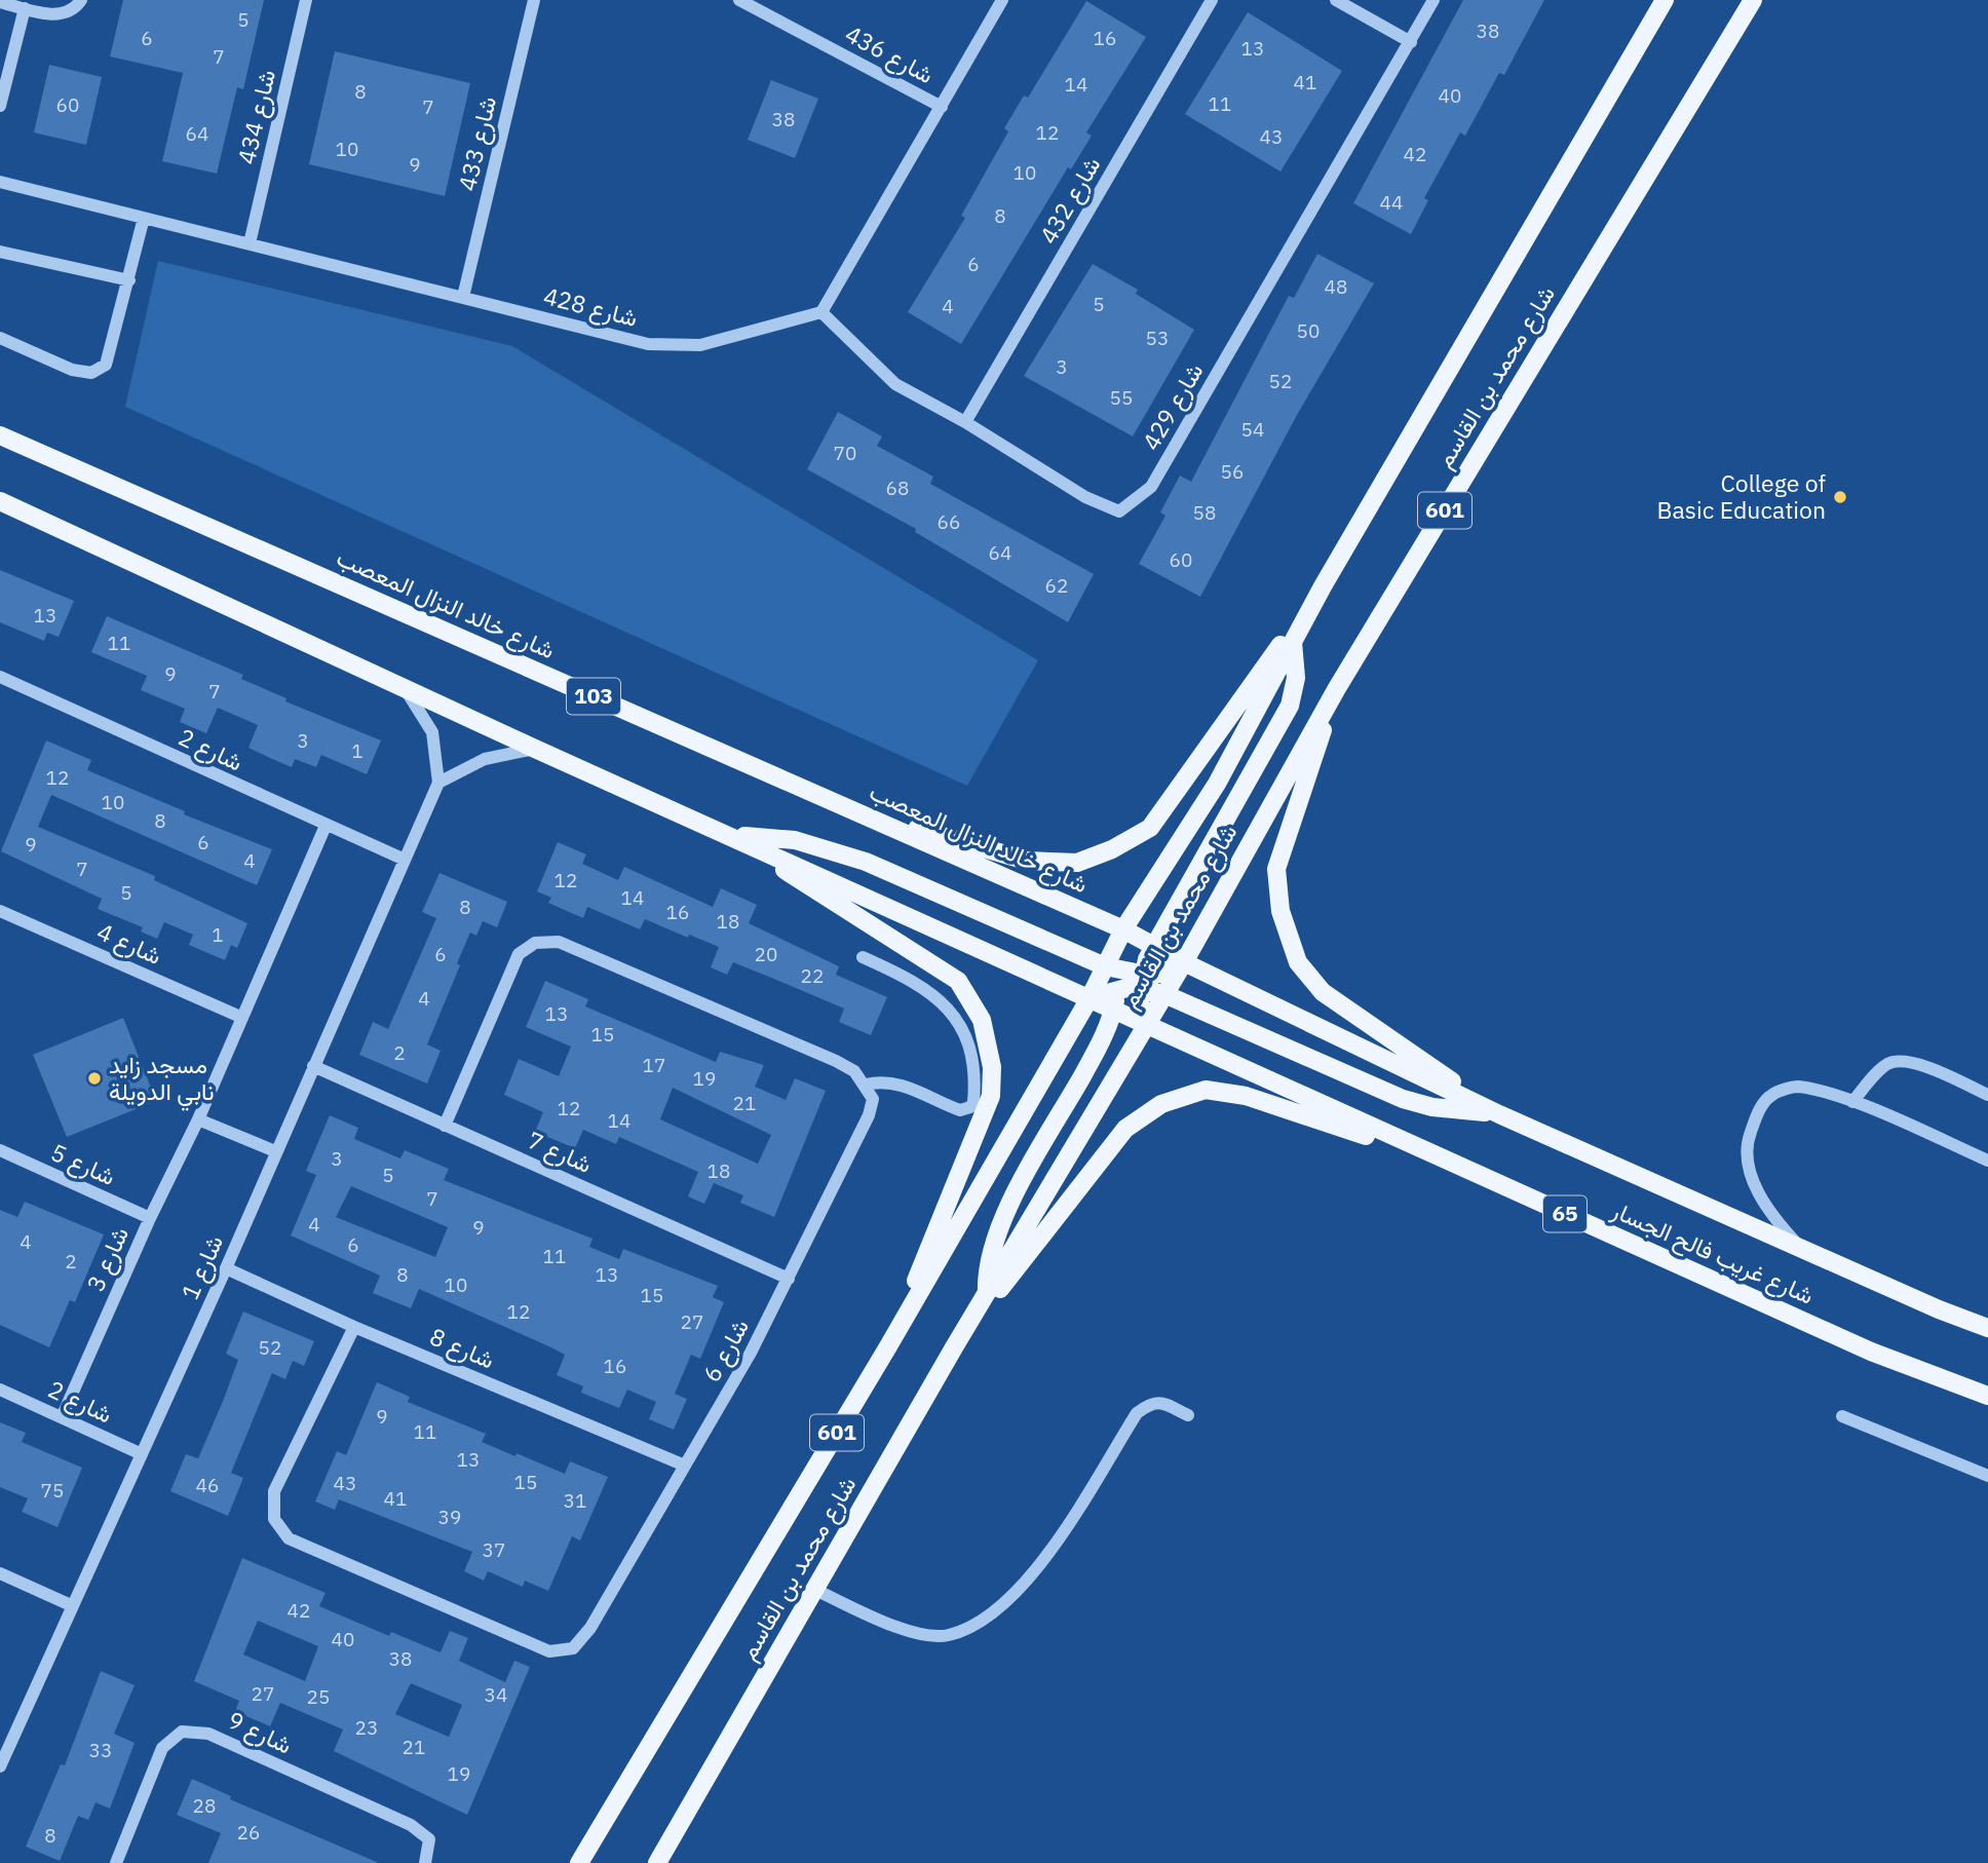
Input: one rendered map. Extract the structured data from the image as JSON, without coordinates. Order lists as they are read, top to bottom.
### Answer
{
  "streets": {
    "main road": [
      "شارع محمد بن القاسم",
      "601",
      "شارع خالد النزال المعصب",
      "103",
      "65",
      "شارع غريب فالح الجسار"
    ],
    "street": [
      "شارع 436",
      "شارع 434",
      "شارع 433",
      "شارع 432",
      "شارع 428",
      "شارع 429",
      "شارع 2",
      "شارع 4",
      "شارع 7",
      "شارع 5",
      "شارع 3",
      "شارع 1",
      "شارع 8",
      "شارع 6",
      "شارع 9"
    ]
  },
  "crossings": [
    ["شارع 434", "شارع 428"],
    ["شارع 433", "شارع 428"],
    ["شارع 432", "شارع 429"],
    ["شارع 428", "شارع 429"],
    ["شارع محمد بن القاسم", "شارع خالد النزال المعصب"],
    ["شارع محمد بن القاسم", "شارع غريب فالح الجسار"],
    ["شارع خالد النزال المعصب", "شارع غريب فالح الجسار"],
    ["شارع 2", "شارع 3"],
    ["شارع 2", "شارع 1"],
    ["شارع 4", "شارع 3"],
    ["شارع 7", "شارع 1"],
    ["شارع 7", "شارع 6"],
    ["شارع 5", "شارع 3"],
    ["شارع 1", "شارع 8"],
    ["شارع 8", "شارع 6"]
  ],
  "places": ["College of Basic Education", "مسجد زايد نابي الدويلة"],
  "house_numbers": [
    "5",
    "38",
    "6",
    "16",
    "13",
    "7",
    "41",
    "14",
    "8",
    "40",
    "11",
    "60",
    "7",
    "38",
    "12",
    "64",
    "43",
    "10",
    "42",
    "9",
    "10",
    "44",
    "8",
    "6",
    "48",
    "5",
    "4",
    "50",
    "53",
    "3",
    "52",
    "55",
    "54",
    "70",
    "56",
    "68",
    "58",
    "66",
    "64",
    "60",
    "62",
    "13",
    "11",
    "9",
    "7",
    "3",
    "1",
    "12",
    "10",
    "8",
    "6",
    "9",
    "4",
    "7",
    "12",
    "5",
    "14",
    "8",
    "16",
    "18",
    "1",
    "6",
    "20",
    "22",
    "4",
    "13",
    "15",
    "2",
    "17",
    "19",
    "21",
    "12",
    "14",
    "3",
    "18",
    "5",
    "7",
    "4",
    "9",
    "4",
    "6",
    "11",
    "2",
    "8",
    "13",
    "10",
    "15",
    "12",
    "27",
    "52",
    "16",
    "9",
    "11",
    "13",
    "15",
    "43",
    "46",
    "75",
    "41",
    "31",
    "39",
    "37",
    "42",
    "40",
    "38",
    "27",
    "34",
    "25",
    "23",
    "21",
    "33",
    "19",
    "28",
    "26",
    "8"
  ]
}
